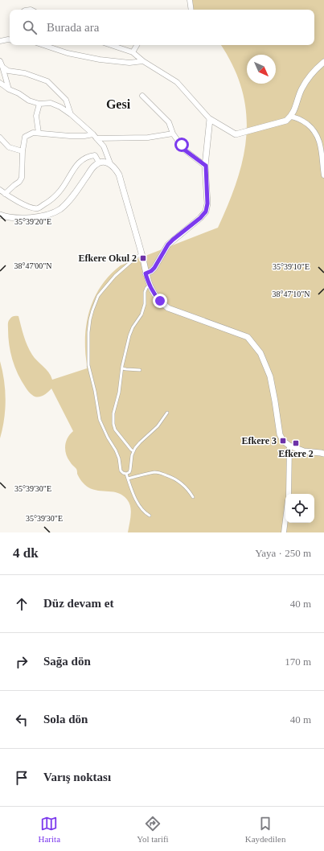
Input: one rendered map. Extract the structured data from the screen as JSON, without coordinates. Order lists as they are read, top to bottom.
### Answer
{
  "districts": ["Gesi"],
  "places": {
    "transit": ["Efkere Okul 2", "Efkere 3", "Efkere 2"]
  },
  "north": "bottom right",
  "page": {
    "search": "Burada ara",
    "heading": ["4 dk", "Yaya · 250 m"],
    "list": [
      ["Düz devam et", "40 m"],
      ["Sağa dön", "170 m"],
      ["Sola dön", "40 m"],
      "Varış noktası"
    ],
    "nav": ["Harita", "Yol tarifi", "Kaydedilen"]
  },
  "coordinates": [
    "35°39'20\"E",
    "38°47'00\"N",
    "35°39'10\"E",
    "38°47'10\"N",
    "35°39'30\"E"
  ]
}
